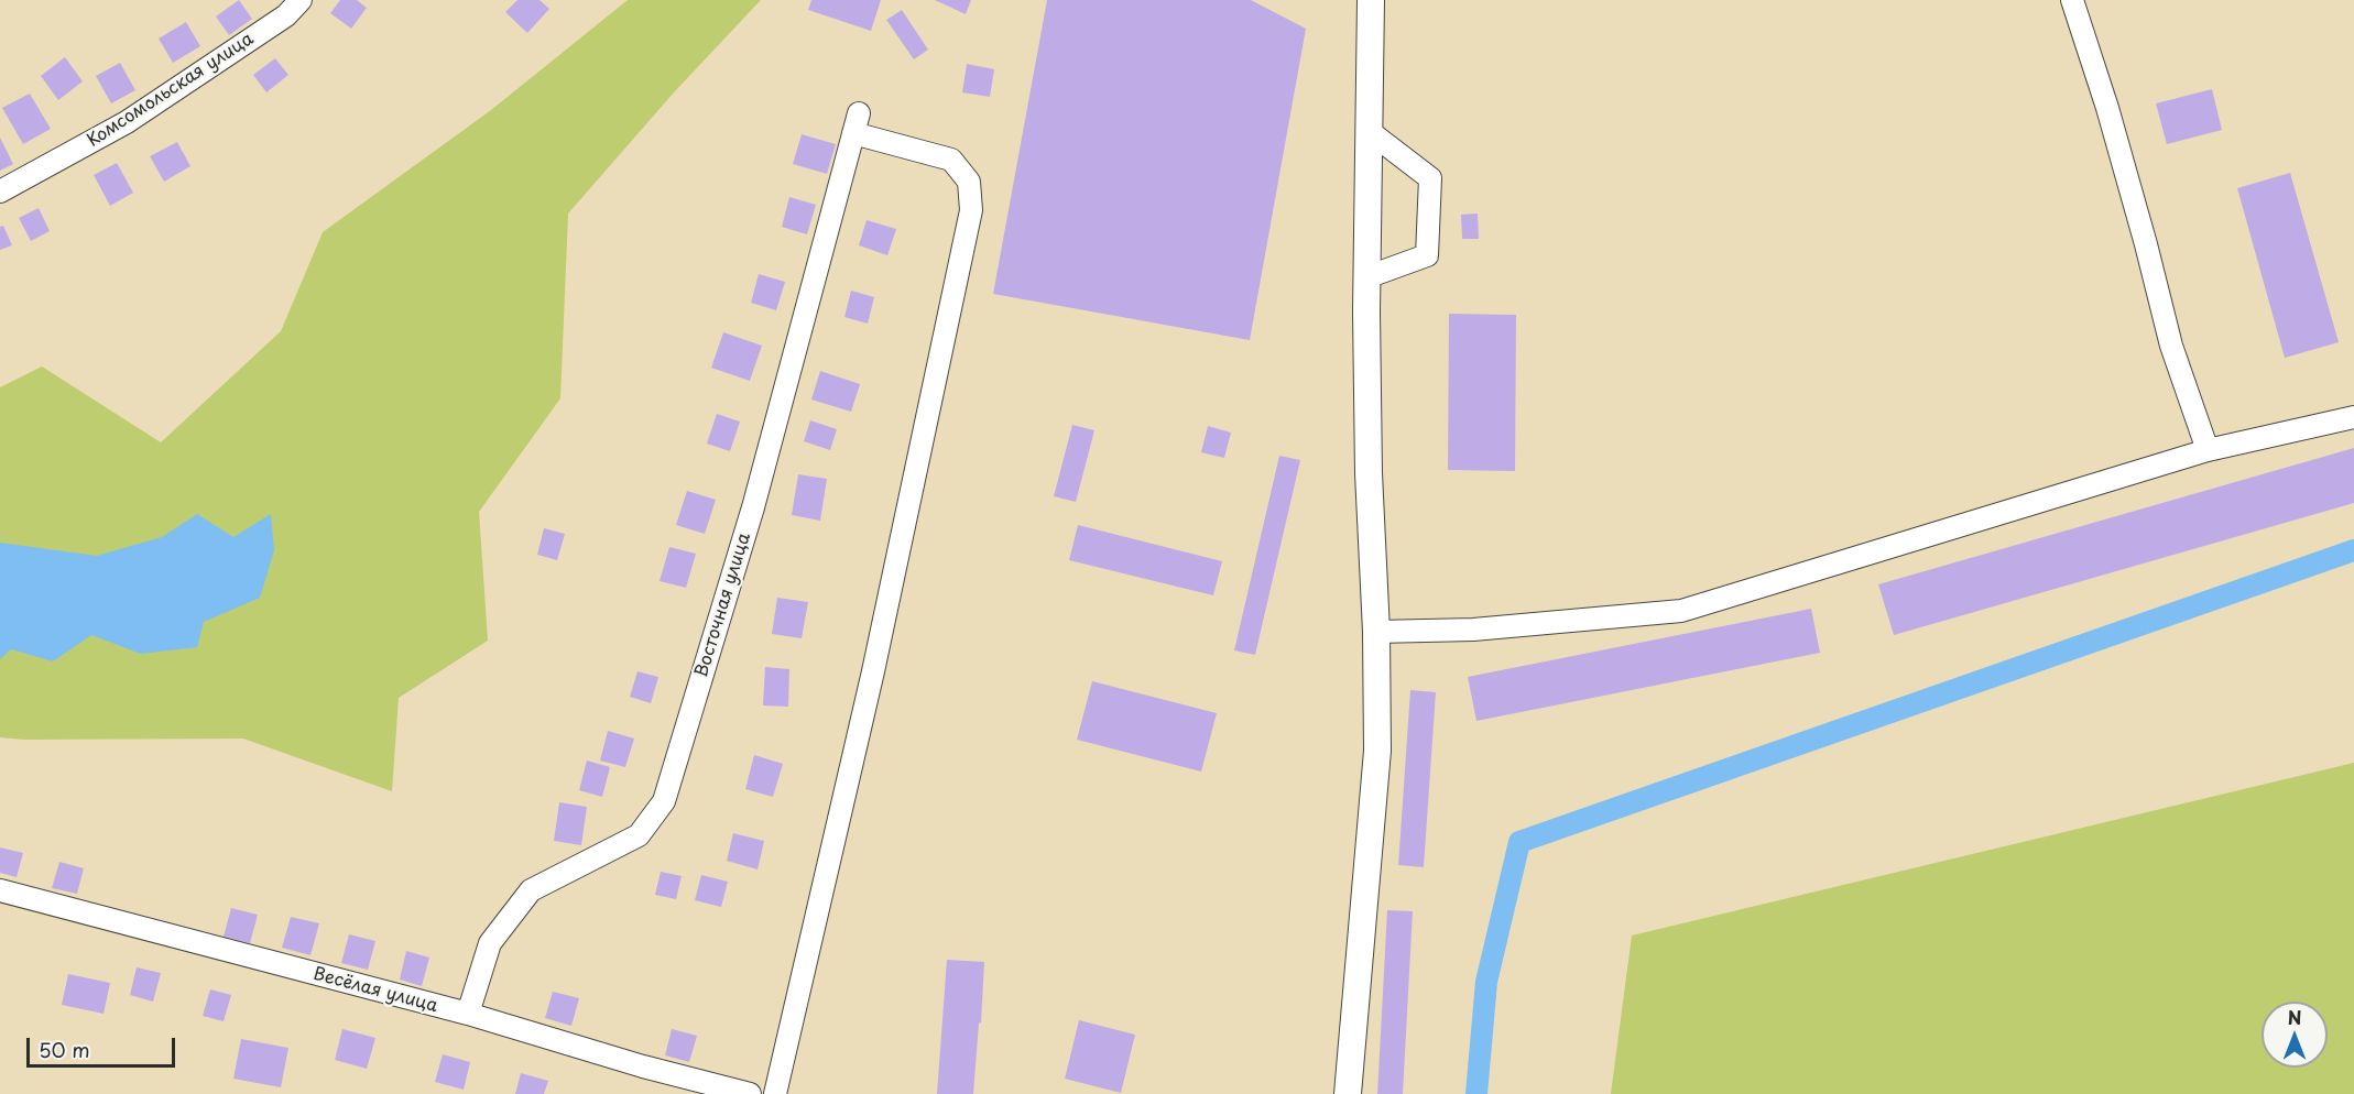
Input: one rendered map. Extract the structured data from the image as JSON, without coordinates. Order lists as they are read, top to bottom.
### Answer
{
  "streets": {
    "street": ["Комсомольская улица", "Восточная улица", "Весёлая улица"]
  },
  "crossings": [
    ["Восточная улица", "Весёлая улица"]
  ],
  "scale_bar": "50 m",
  "north": "top"
}
